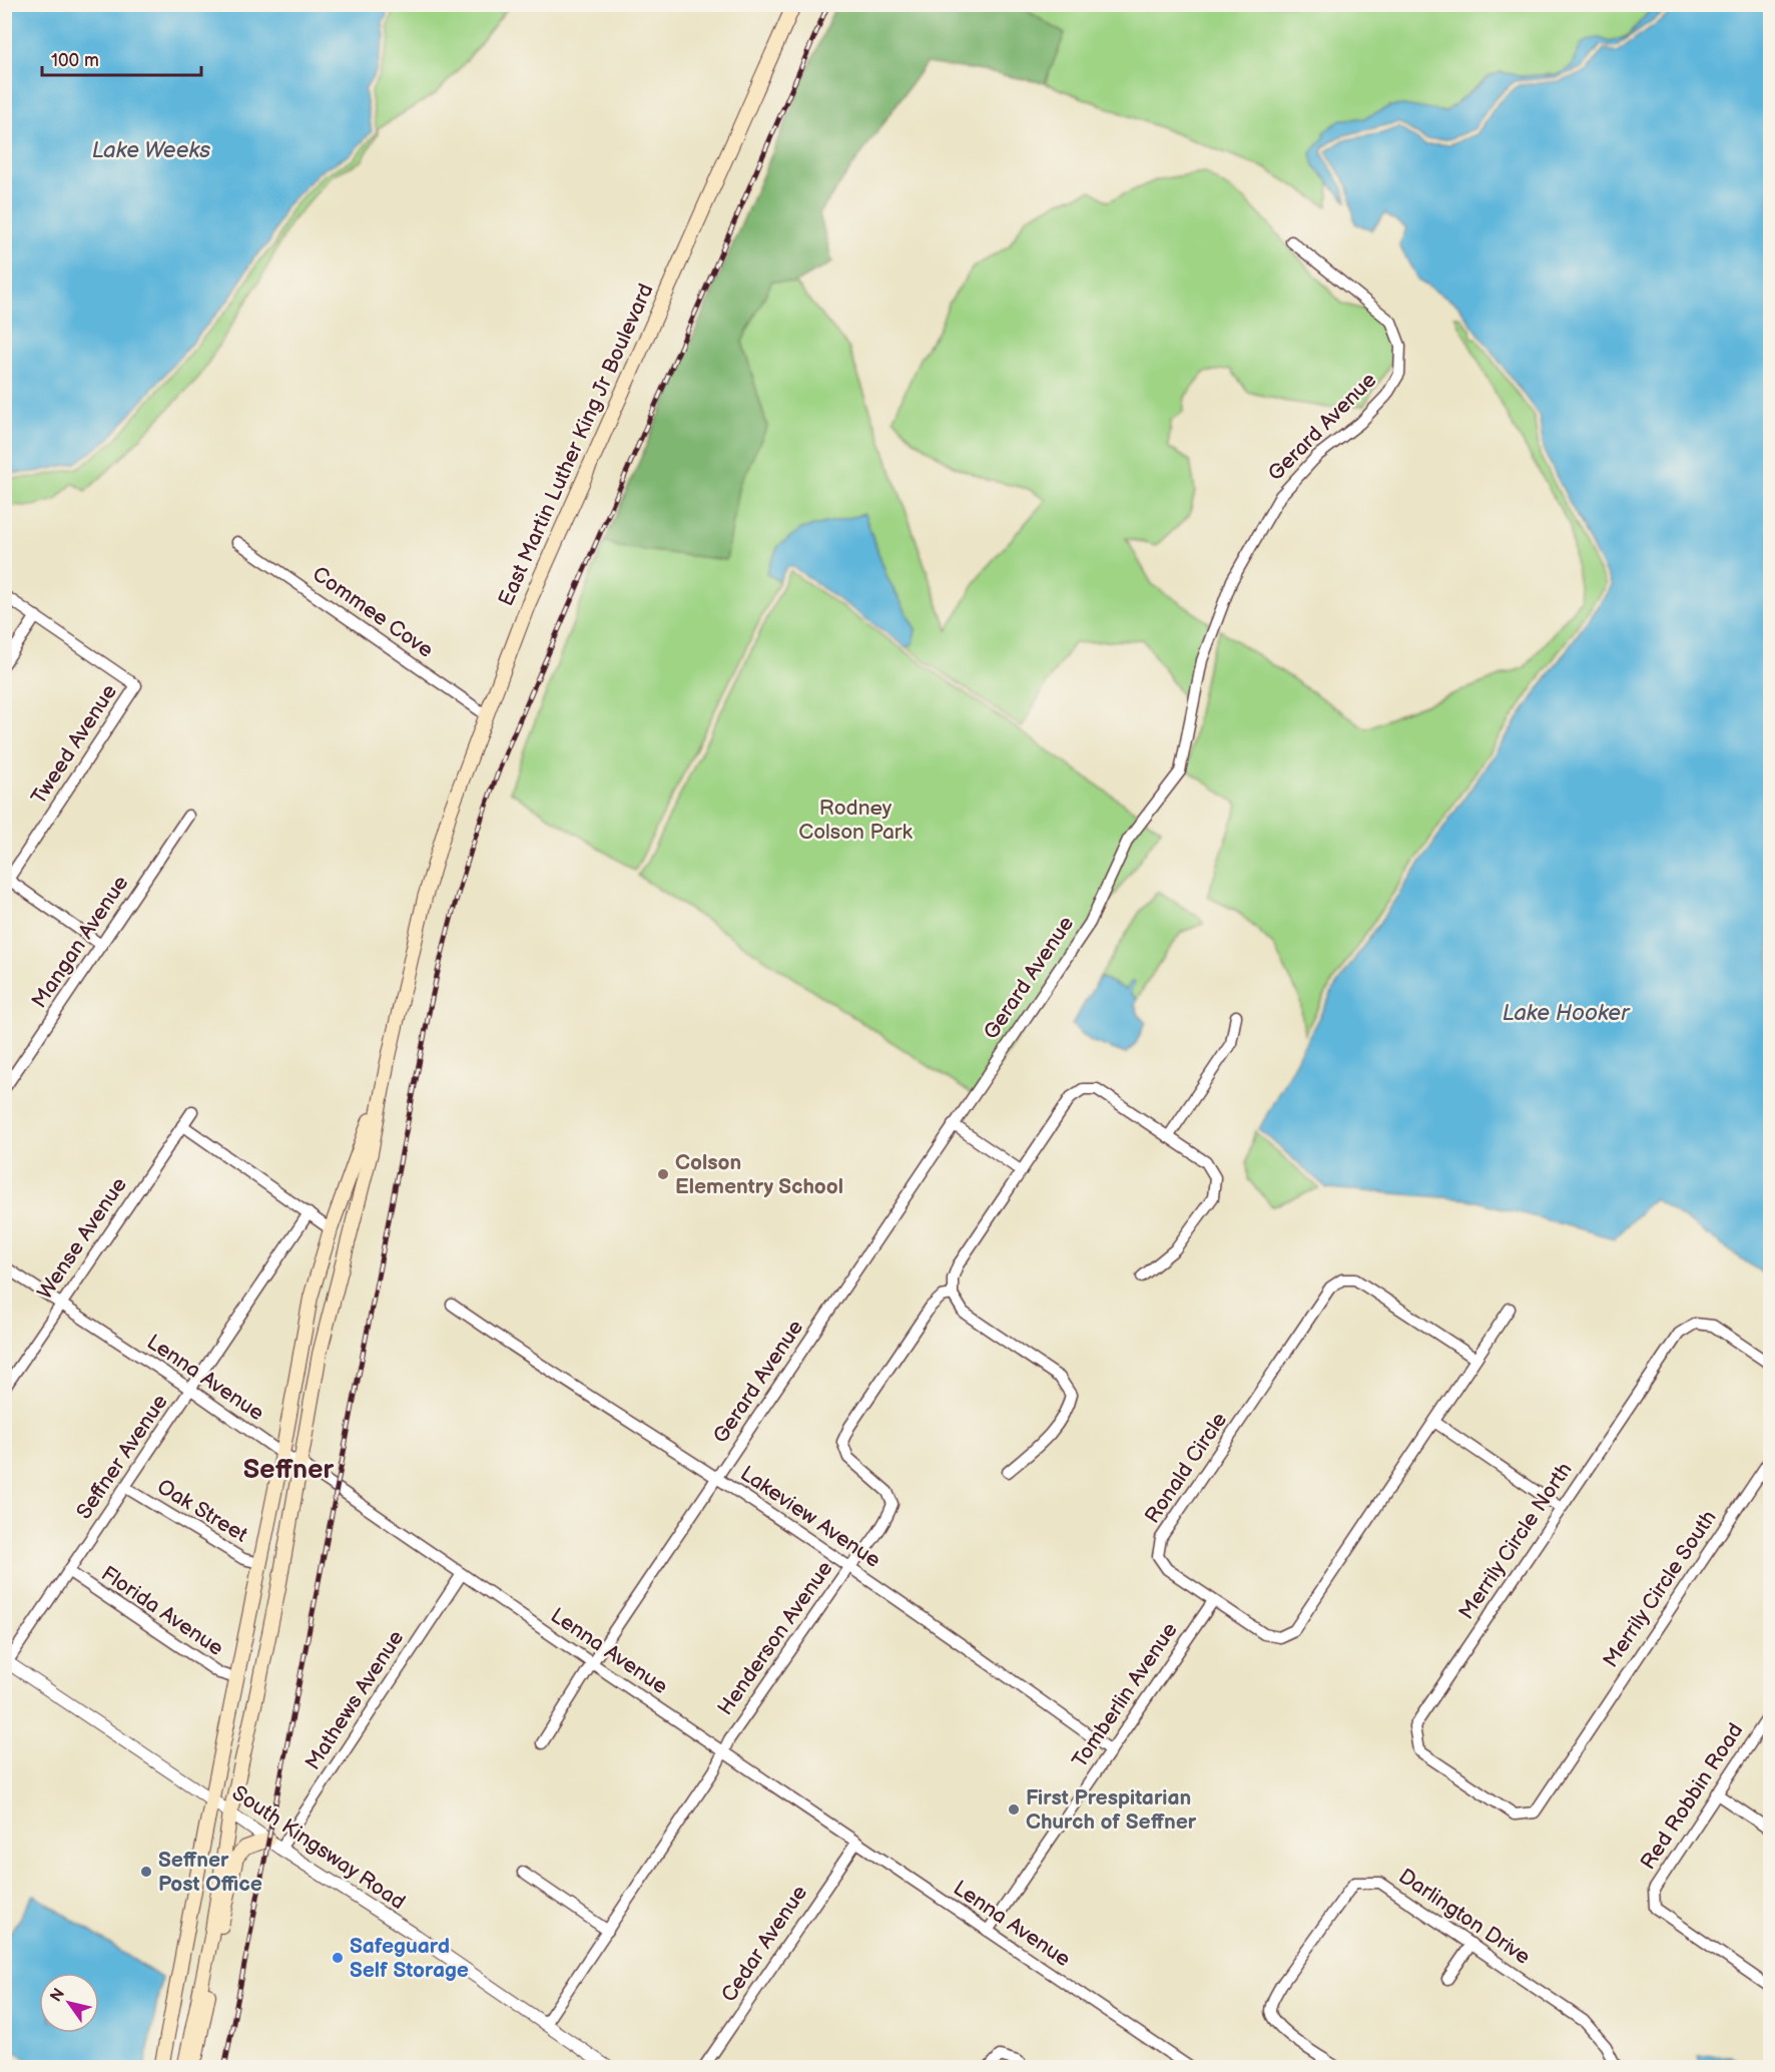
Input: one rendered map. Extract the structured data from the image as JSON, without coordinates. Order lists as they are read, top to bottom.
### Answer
{
  "streets": {
    "main road": ["East Martin Luther King Jr Boulevard"],
    "street": [
      "Gerard Avenue",
      "Commee Cove",
      "Tweed Avenue",
      "Mangan Avenue",
      "Wense Avenue",
      "Lenna Avenue",
      "Seffner Avenue",
      "Ronald Circle",
      "Oak Street",
      "Lakeview Avenue",
      "Merrily Circle North",
      "Merrily Circle South",
      "Florida Avenue",
      "Henderson Avenue",
      "Tomberlin Avenue",
      "Mathews Avenue",
      "Red Robbin Road",
      "South Kingsway Road",
      "Darlington Drive",
      "Cedar Avenue"
    ]
  },
  "crossings": [
    ["Gerard Avenue", "Lenna Avenue"],
    ["Gerard Avenue", "Lakeview Avenue"],
    ["East Martin Luther King Jr Boulevard", "Commee Cove"],
    ["Wense Avenue", "Lenna Avenue"],
    ["Lenna Avenue", "Seffner Avenue"],
    ["Lenna Avenue", "Henderson Avenue"],
    ["Lenna Avenue", "Tomberlin Avenue"],
    ["Lenna Avenue", "Mathews Avenue"],
    ["Lenna Avenue", "Cedar Avenue"],
    ["Seffner Avenue", "Oak Street"],
    ["Seffner Avenue", "Florida Avenue"],
    ["Seffner Avenue", "South Kingsway Road"],
    ["Ronald Circle", "Tomberlin Avenue"],
    ["Lakeview Avenue", "Henderson Avenue"],
    ["Lakeview Avenue", "Tomberlin Avenue"],
    ["Merrily Circle North", "Merrily Circle South"],
    ["Henderson Avenue", "South Kingsway Road"],
    ["Mathews Avenue", "South Kingsway Road"]
  ],
  "districts": ["Seffner"],
  "water": ["Lake Weeks", "Lake Hooker"],
  "parks": ["Rodney Colson Park"],
  "places": [
    "Colson Elementry School",
    "First Prespitarian Church of Seffner",
    "Seffner Post Office",
    "Safeguard Self Storage"
  ],
  "scale_bar": "100 m",
  "north": "top left"
}
